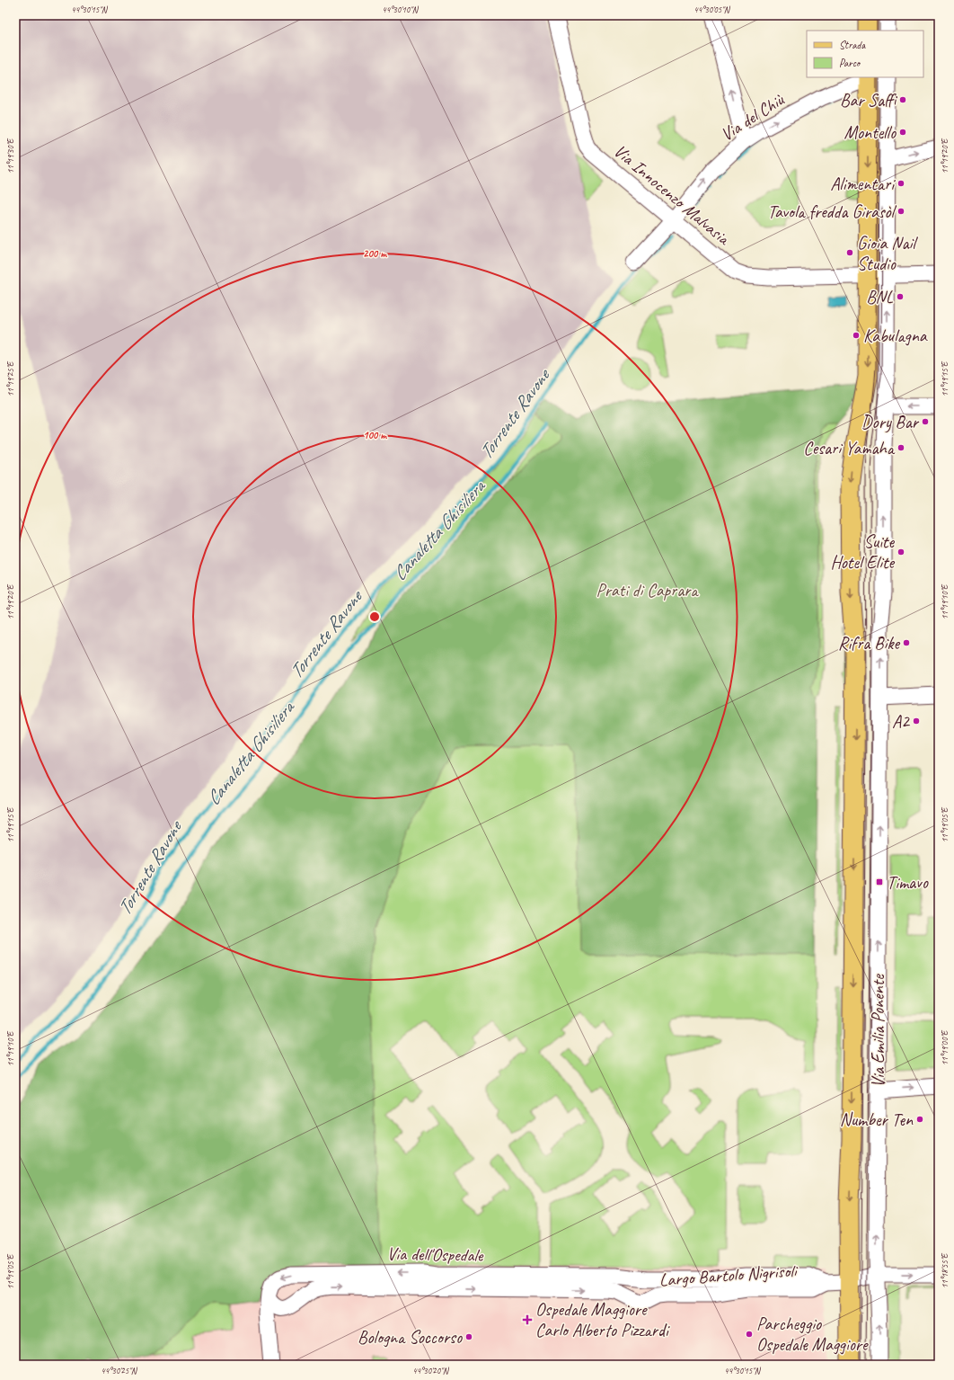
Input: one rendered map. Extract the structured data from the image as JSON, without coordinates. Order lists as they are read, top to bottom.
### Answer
{
  "streets": {
    "main road": ["Via Emilia Ponente"],
    "street": [
      "Via del Chiù",
      "Via Innocenzo Malvasia",
      "Via dell'Ospedale",
      "Largo Bartolo Nigrisoli"
    ]
  },
  "crossings": [
    ["Via del Chiù", "Via Innocenzo Malvasia"],
    ["Via del Chiù", "Via Emilia Ponente"],
    ["Via Innocenzo Malvasia", "Via Emilia Ponente"],
    ["Via Emilia Ponente", "Largo Bartolo Nigrisoli"],
    ["Via dell'Ospedale", "Largo Bartolo Nigrisoli"]
  ],
  "one_way": ["Via del Chiù"],
  "water": ["Torrente Ravone", "Canaletta Ghisiliera"],
  "parks": ["Prati di Caprara"],
  "places": {
    "other": [
      "Bar Saffi",
      "Montello",
      "Alimentari",
      "Tavola fredda Girasòl",
      "Gioia Nail Studio",
      "BNL",
      "Kabulagna",
      "Dory Bar",
      "Cesari Yamaha",
      "Suite Hotel Elite",
      "Rifra Bike",
      "A2",
      "Number Ten",
      "Parcheggio Ospedale Maggiore",
      "Bologna Soccorso"
    ],
    "transit": ["Timavo"],
    "health": ["Ospedale Maggiore Carlo Alberto Pizzardi"]
  },
  "legend": ["Strada", "Parco"],
  "coordinates": [
    "44°30'15\"N",
    "44°30'10\"N",
    "44°30'05\"N",
    "11°19'20\"E",
    "11°19'30\"E",
    "11°19'15\"E",
    "11°19'25\"E",
    "11°19'10\"E",
    "11°19'05\"E",
    "11°19'00\"E",
    "11°18'55\"E",
    "44°30'25\"N",
    "44°30'20\"N"
  ],
  "rings": ["200 m", "100 m"]
}
